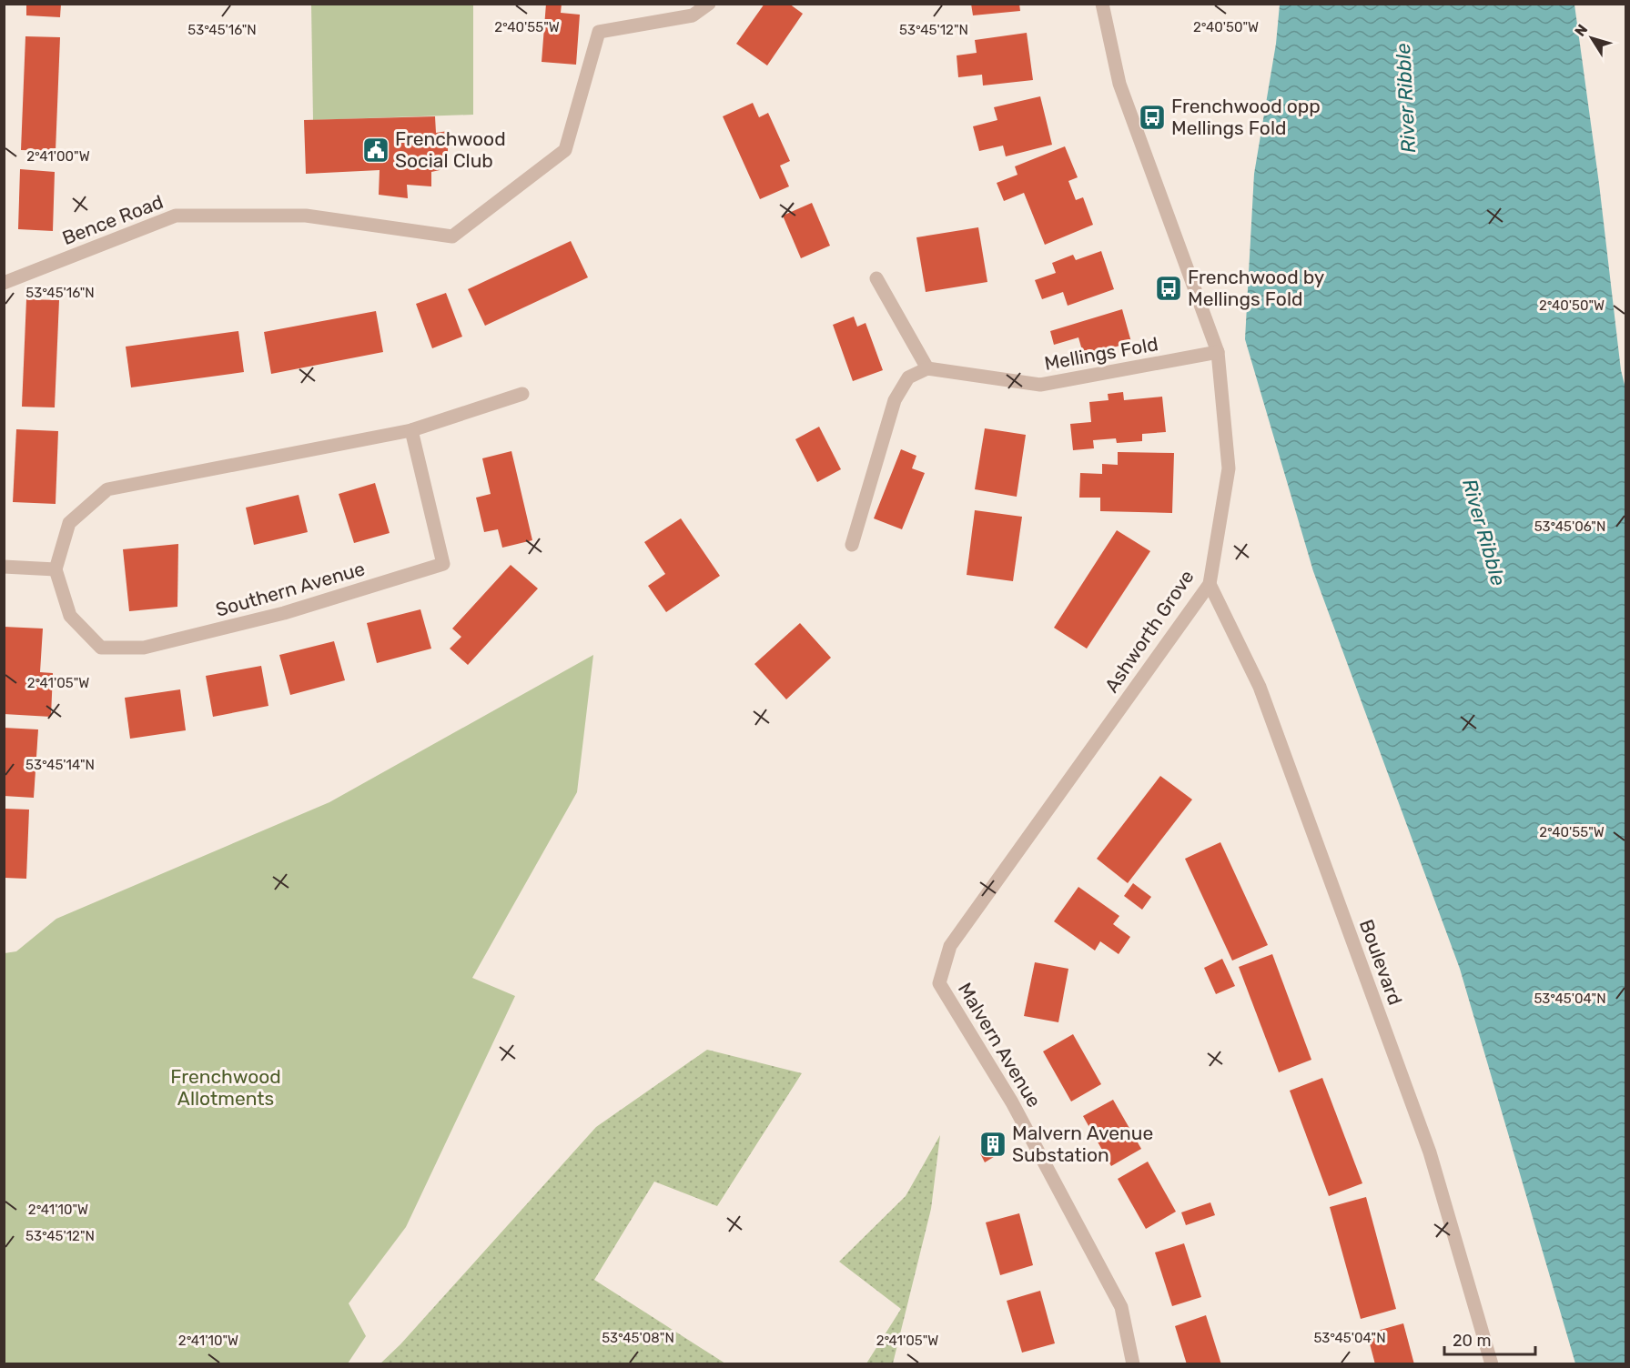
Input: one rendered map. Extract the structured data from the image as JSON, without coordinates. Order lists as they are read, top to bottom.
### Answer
{
  "streets": {
    "street": [
      "Bence Road",
      "Mellings Fold",
      "Southern Avenue",
      "Ashworth Grove",
      "Boulevard",
      "Malvern Avenue"
    ]
  },
  "crossings": [
    ["Mellings Fold", "Ashworth Grove"],
    ["Ashworth Grove", "Boulevard"],
    ["Ashworth Grove", "Malvern Avenue"]
  ],
  "water": ["River Ribble"],
  "parks": ["Frenchwood Allotments"],
  "places": {
    "bus stop": ["Frenchwood opp Mellings Fold", "Frenchwood by Mellings Fold"],
    "public building": ["Frenchwood Social Club"],
    "building": ["Malvern Avenue Substation"]
  },
  "scale_bar": "20 m",
  "north": "top left",
  "coordinates": [
    "2°40'55\"W",
    "2°40'50\"W",
    "53°45'16\"N",
    "53°45'12\"N",
    "2°41'00\"W",
    "53°45'06\"N",
    "2°41'05\"W",
    "53°45'14\"N",
    "53°45'04\"N",
    "2°41'10\"W",
    "53°45'08\"N"
  ]
}
